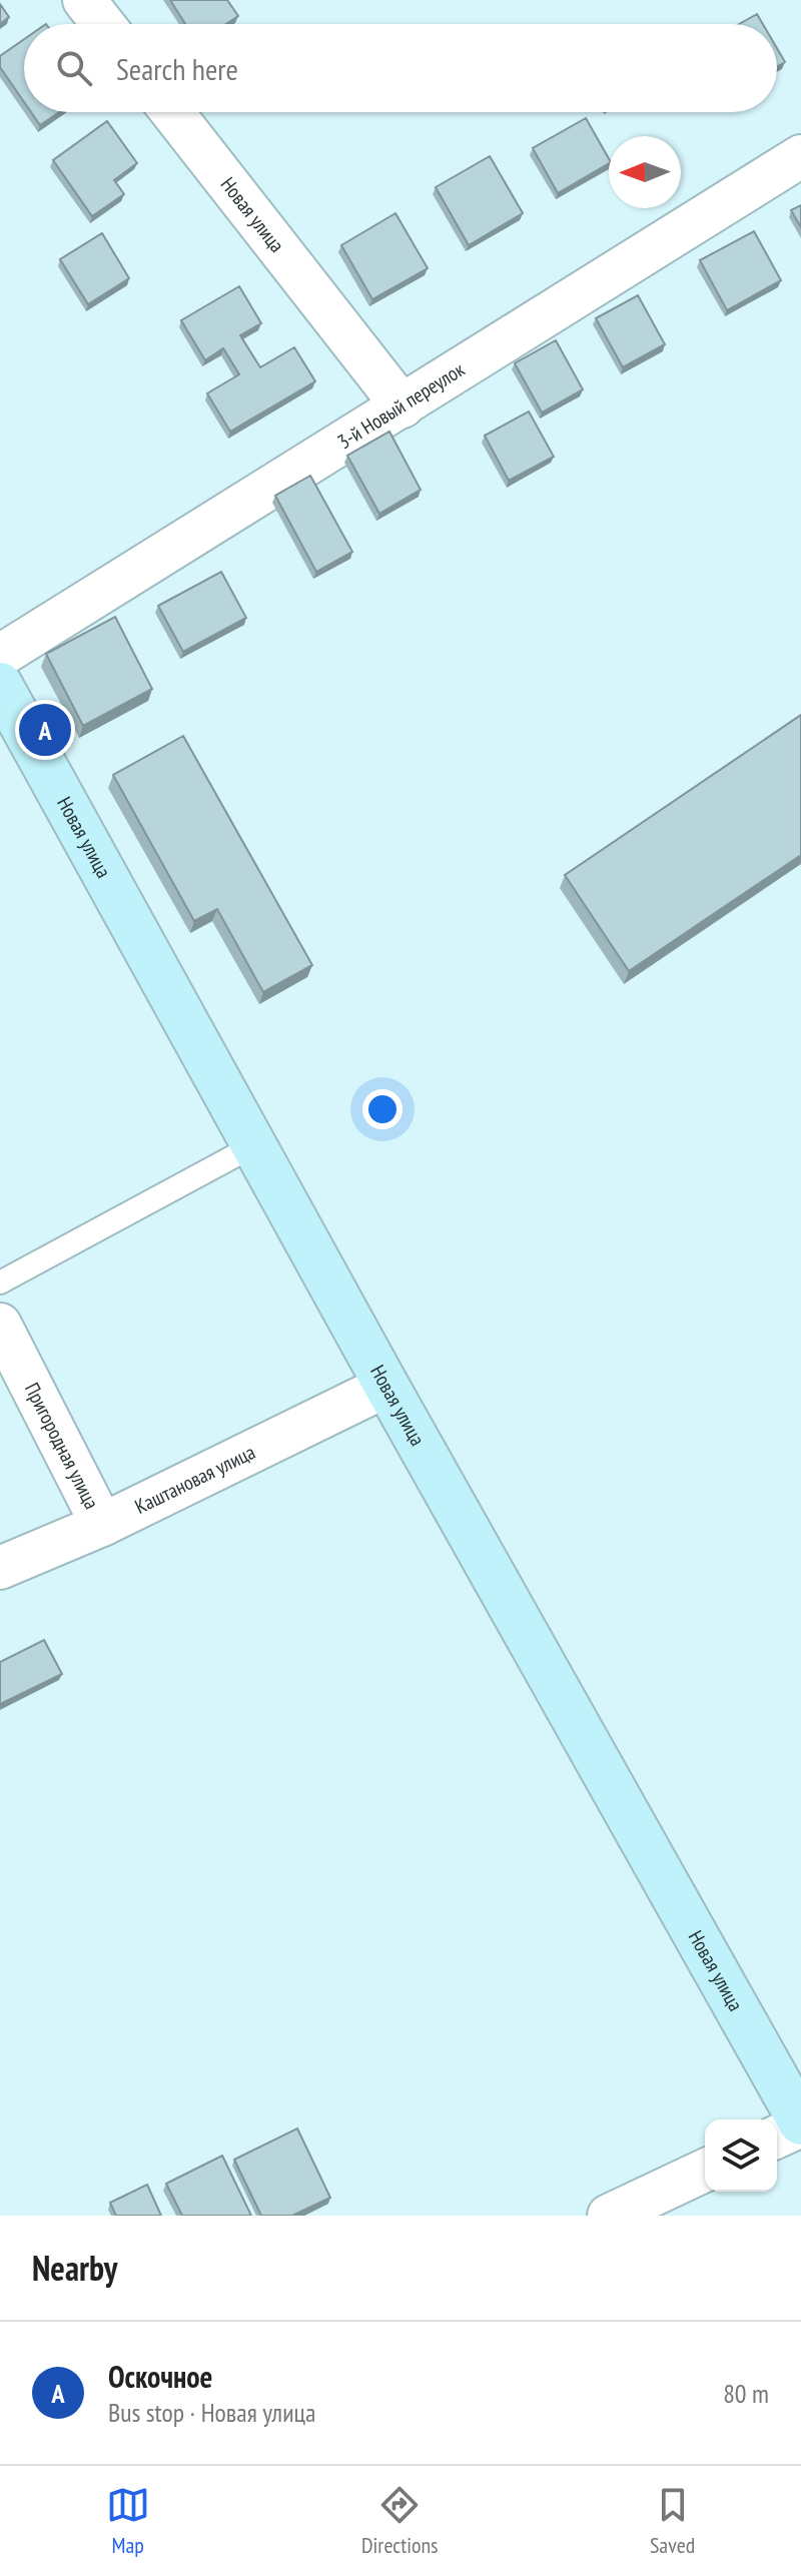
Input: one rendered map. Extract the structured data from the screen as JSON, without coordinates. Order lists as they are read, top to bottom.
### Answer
{
  "streets": {
    "street": [
      "Новая улица",
      "3-й Новый переулок",
      "Пригородная улица",
      "Каштановая улица"
    ]
  },
  "crossings": [
    ["Новая улица", "3-й Новый переулок"],
    ["Новая улица", "Каштановая улица"],
    ["Пригородная улица", "Каштановая улица"]
  ],
  "north": "left",
  "page": {
    "search": "Search here",
    "pins": "A",
    "heading": "Nearby",
    "list": [
      {
        "mark": "A",
        "name": "Оскочное",
        "note": "Bus stop · Новая улица",
        "value": "80 m"
      }
    ],
    "nav": ["Map", "Directions", "Saved"]
  }
}
